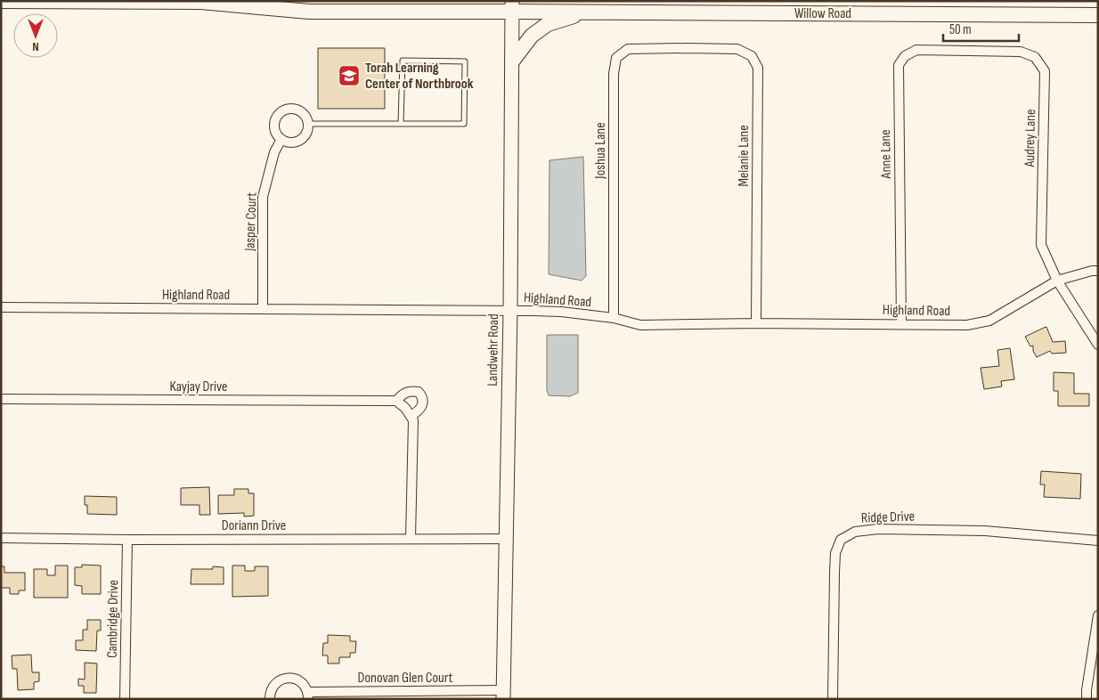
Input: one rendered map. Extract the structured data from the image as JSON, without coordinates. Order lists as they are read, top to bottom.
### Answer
{
  "streets": {
    "main road": ["Willow Road", "Landwehr Road"],
    "street": [
      "Audrey Lane",
      "Joshua Lane",
      "Anne Lane",
      "Melanie Lane",
      "Jasper Court",
      "Highland Road",
      "Kayjay Drive",
      "Ridge Drive",
      "Doriann Drive",
      "Cambridge Drive",
      "Donovan Glen Court"
    ]
  },
  "crossings": [
    ["Willow Road", "Landwehr Road"],
    ["Audrey Lane", "Anne Lane"],
    ["Audrey Lane", "Highland Road"],
    ["Joshua Lane", "Melanie Lane"],
    ["Joshua Lane", "Highland Road"],
    ["Anne Lane", "Highland Road"],
    ["Melanie Lane", "Highland Road"],
    ["Jasper Court", "Highland Road"],
    ["Highland Road", "Landwehr Road"],
    ["Landwehr Road", "Doriann Drive"],
    ["Landwehr Road", "Donovan Glen Court"],
    ["Doriann Drive", "Cambridge Drive"]
  ],
  "places": {
    "school or university": ["Torah Learning Center of Northbrook"]
  },
  "scale_bar": "50 m",
  "north": "bottom"
}
